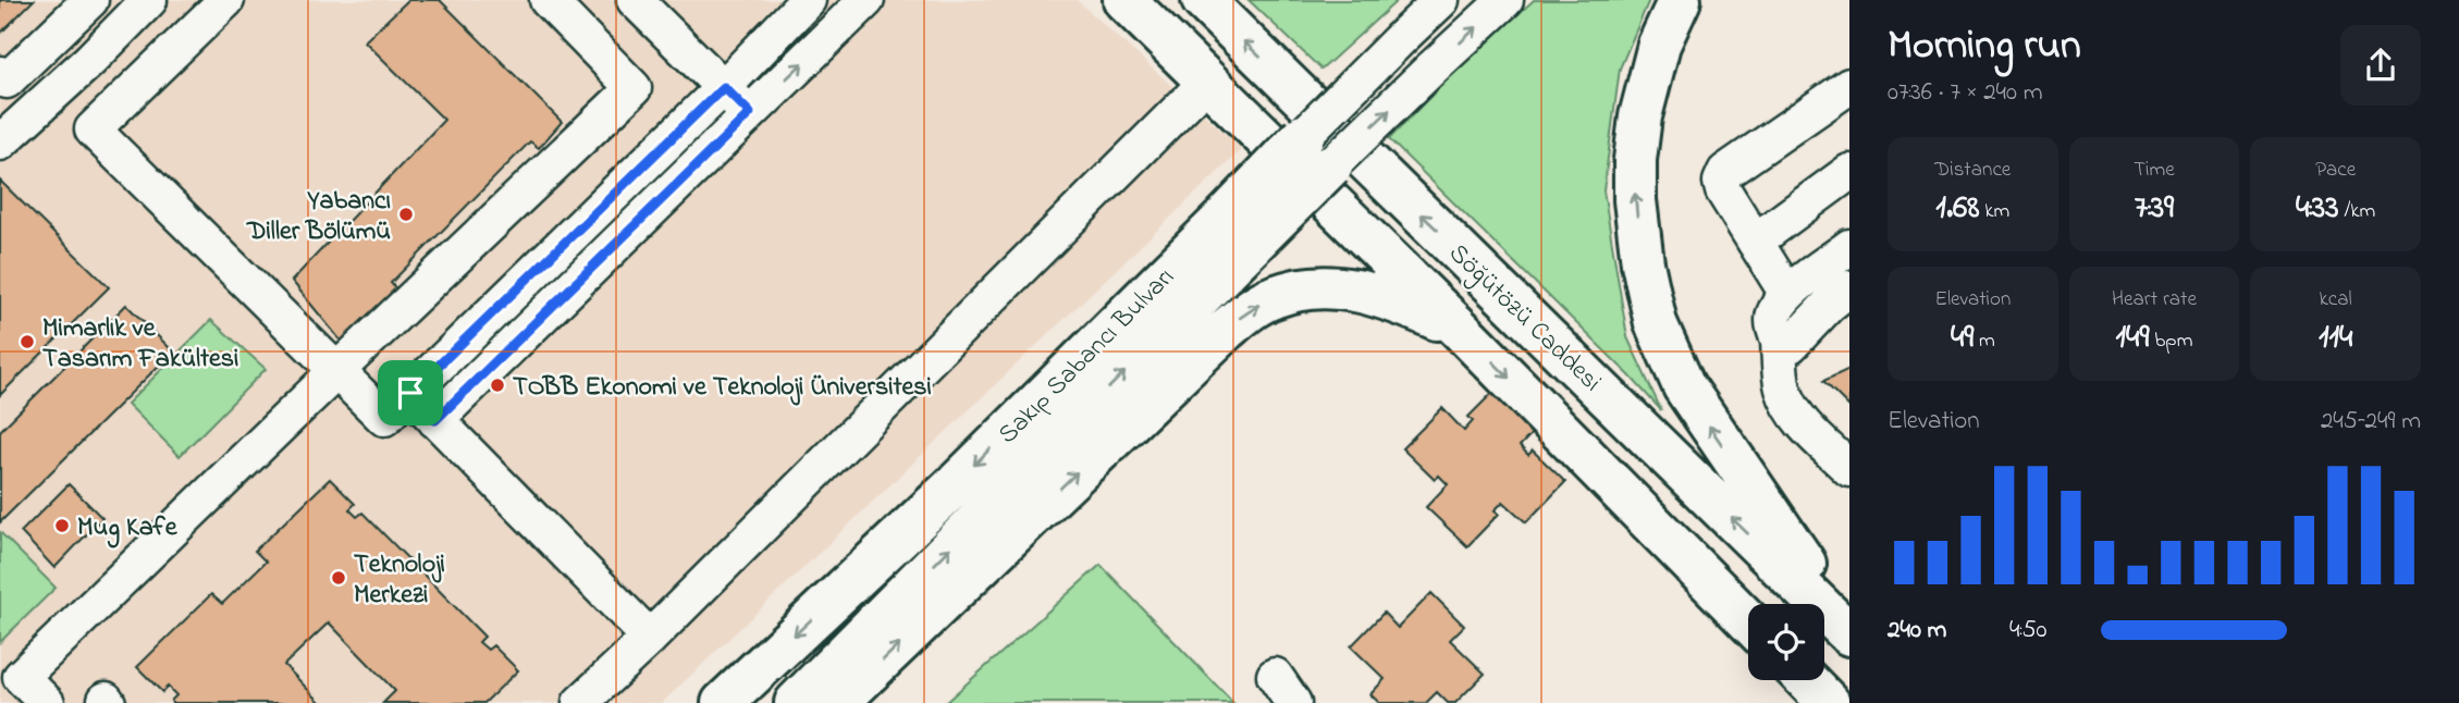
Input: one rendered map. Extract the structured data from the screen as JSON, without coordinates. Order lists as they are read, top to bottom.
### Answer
{
  "streets": {
    "main road": ["Söğütözü Caddesi", "Sakıp Sabancı Bulvarı"]
  },
  "places": [
    "Yabancı Diller Bölümü",
    "Mimarlık ve Tasarım Fakültesi",
    "TOBB Ekonomi ve Teknoloji Üniversitesi",
    "Mug Kafe",
    "Teknoloji Merkezi"
  ],
  "page": {
    "heading": ["Morning run", "07:36 · 7 × 240 m"],
    "stats": [
      ["Distance", "1.68 km"],
      ["Time", "7:39"],
      ["Pace", "4:33 /km"],
      ["Elevation", "49 m"],
      ["Heart rate", "149 bpm"],
      ["kcal", "114"]
    ],
    "chart": ["Elevation", "245–249 m"],
    "list": [
      {
        "name": "240 m",
        "note": "4:50"
      }
    ]
  }
}
